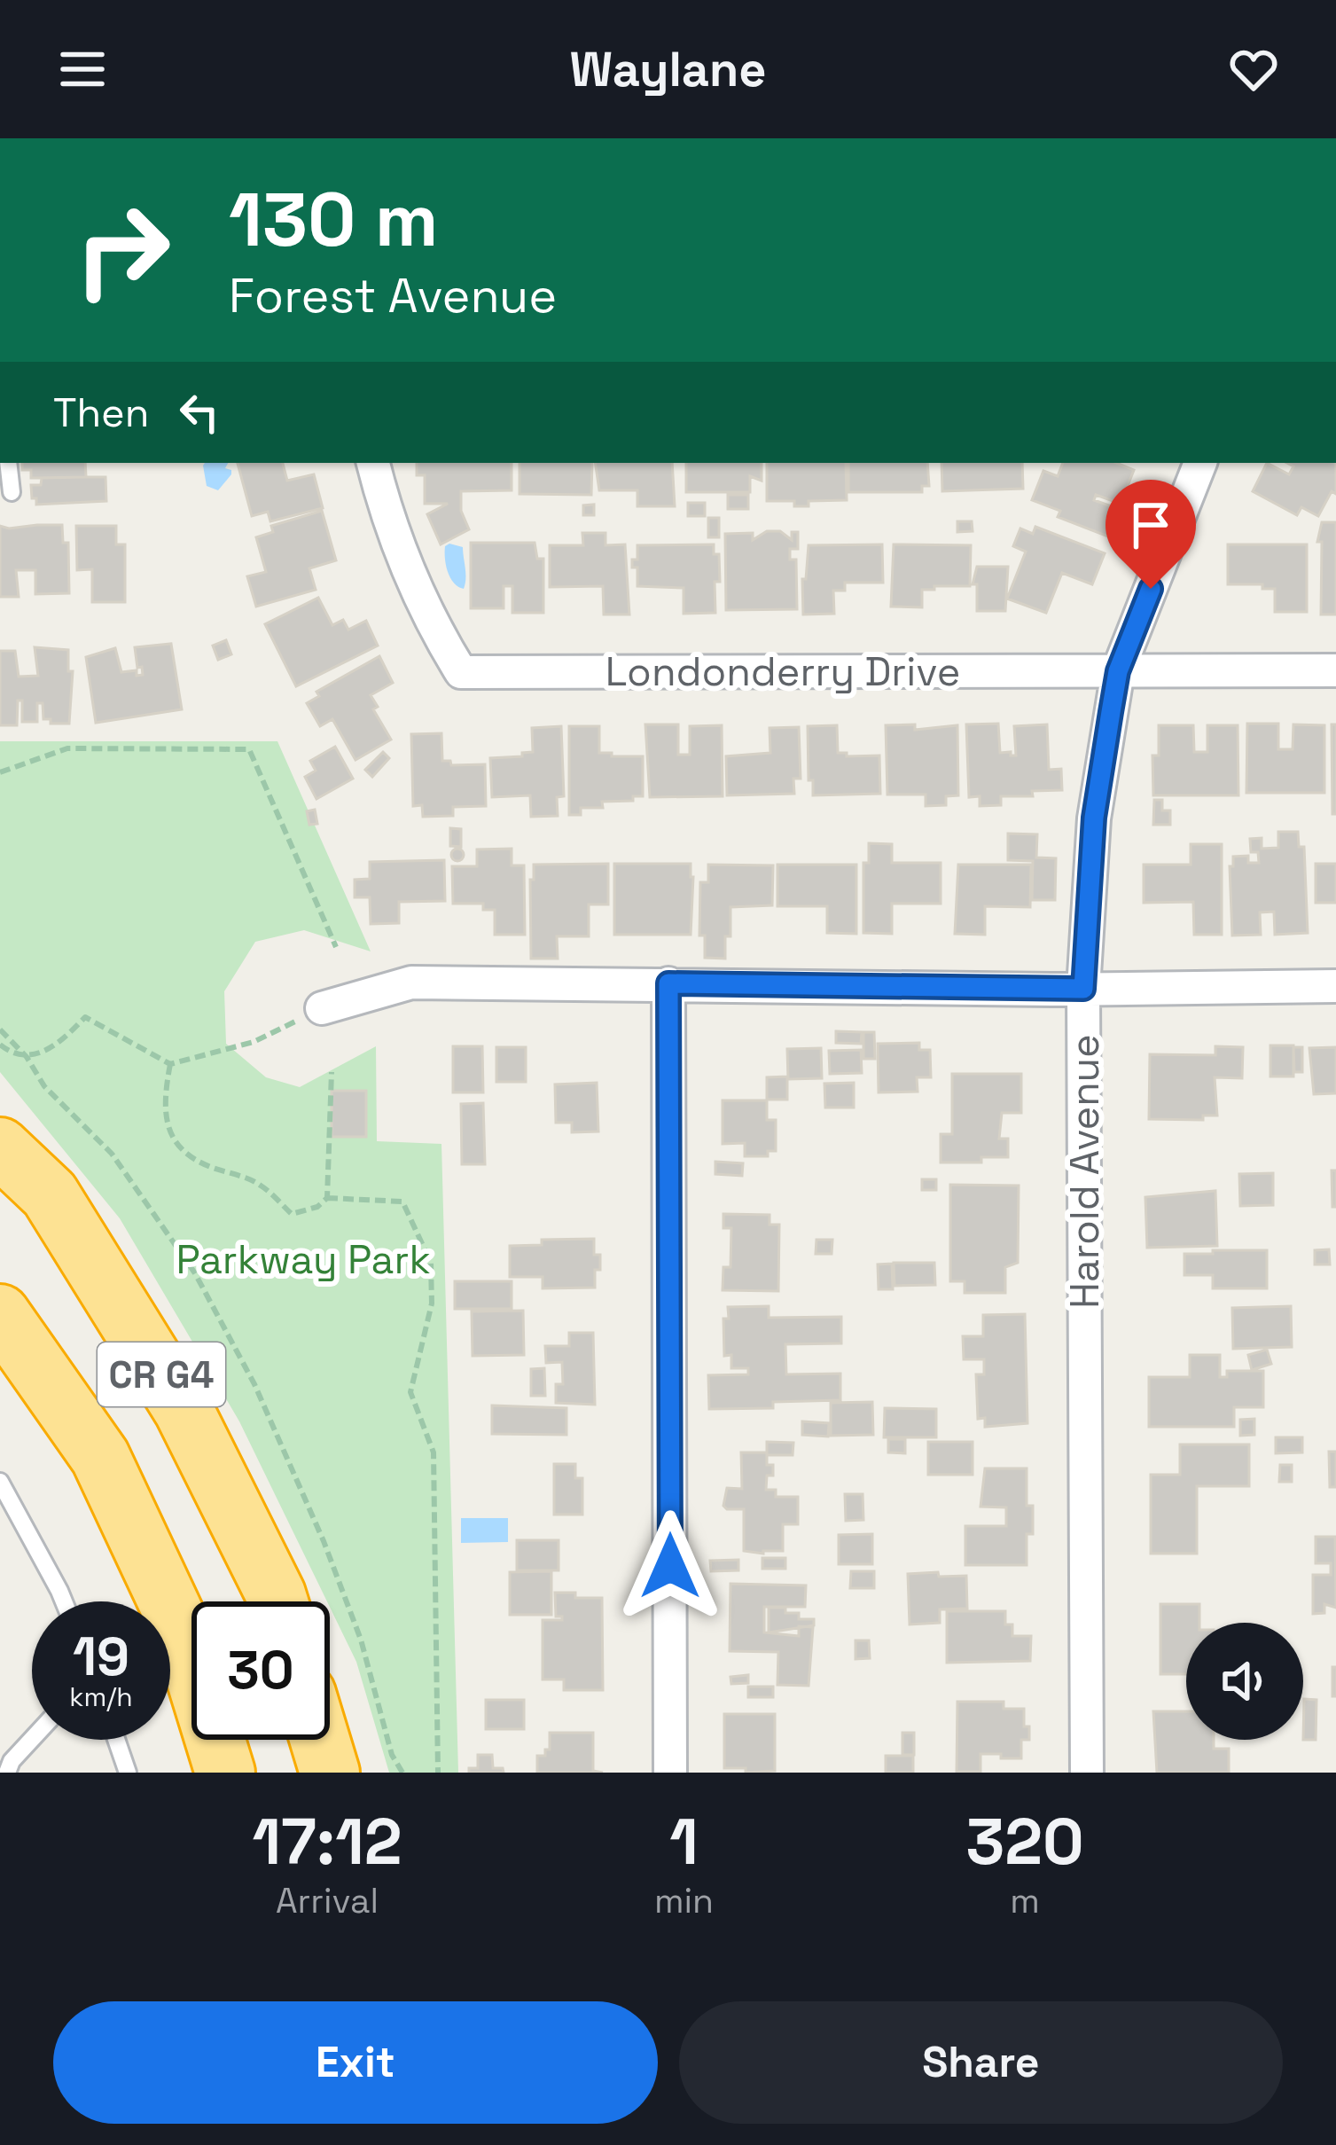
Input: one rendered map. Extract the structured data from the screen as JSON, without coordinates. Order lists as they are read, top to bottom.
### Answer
{
  "streets": {
    "highway": ["CR G4"],
    "street": ["Londonderry Drive", "Harold Avenue"]
  },
  "crossings": [
    ["Londonderry Drive", "Harold Avenue"]
  ],
  "parks": ["Parkway Park"],
  "page": {
    "header": "Waylane",
    "turn": ["130 m", "Forest Avenue"],
    "then": "Then",
    "speed": "19 km/h",
    "limit": "30",
    "eta": [
      "17:12",
      "Arrival",
      "1",
      "min",
      "320",
      "m"
    ],
    "buttons": ["Exit", "Share"]
  }
}
